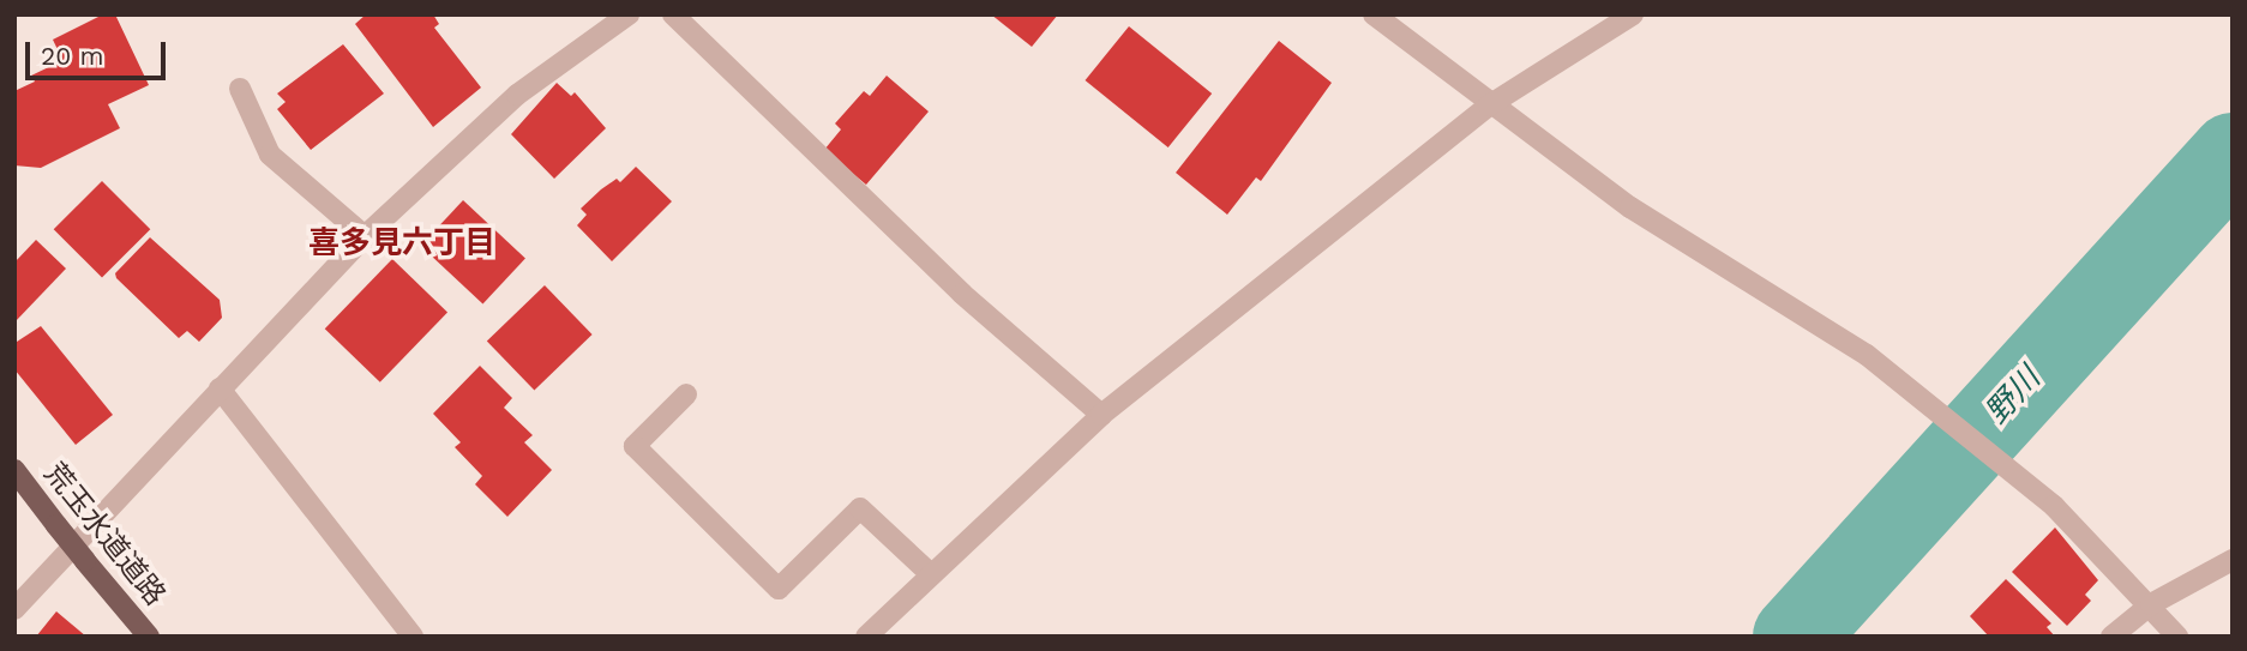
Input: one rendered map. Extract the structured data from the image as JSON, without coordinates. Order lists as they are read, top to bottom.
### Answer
{
  "streets": {
    "main road": ["荒玉水道道路"]
  },
  "districts": ["喜多見六丁目"],
  "water": ["野川"],
  "scale_bar": "20 m"
}
